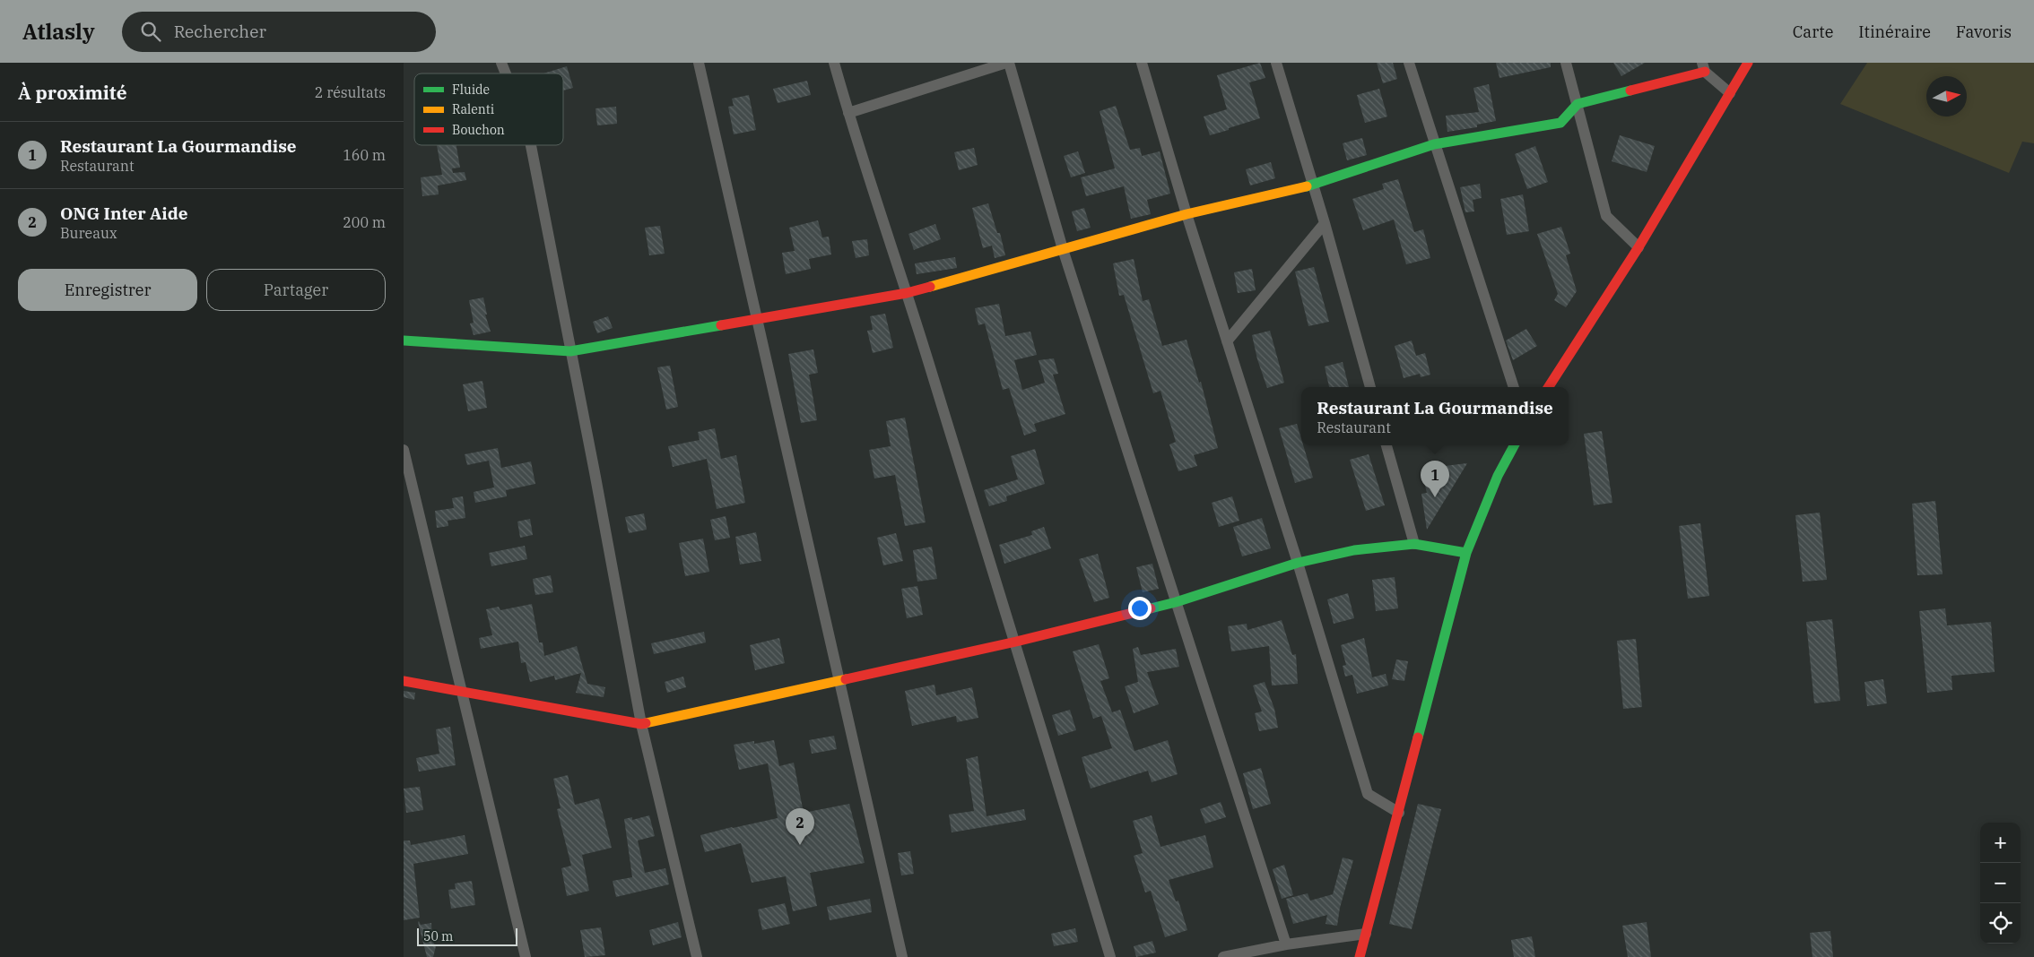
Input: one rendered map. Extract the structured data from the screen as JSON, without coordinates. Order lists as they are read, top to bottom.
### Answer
{
  "legend": ["Fluide", "Ralenti", "Bouchon"],
  "scale_bar": "50 m",
  "north": "right",
  "page": {
    "header": "Atlasly",
    "search": "Rechercher",
    "nav": ["Carte", "Itinéraire", "Favoris"],
    "heading": ["À proximité", "2 résultats"],
    "list": [
      {
        "mark": "1",
        "name": "Restaurant La Gourmandise",
        "note": "Restaurant",
        "value": "160 m"
      },
      {
        "mark": "2",
        "name": "ONG Inter Aide",
        "note": "Bureaux",
        "value": "200 m"
      }
    ],
    "buttons": ["Enregistrer", "Partager"],
    "popup": ["Restaurant La Gourmandise", "Restaurant"],
    "pins": ["1", "2"],
    "map_buttons": ["+", "−"],
    "scale": "50 m"
  }
}
